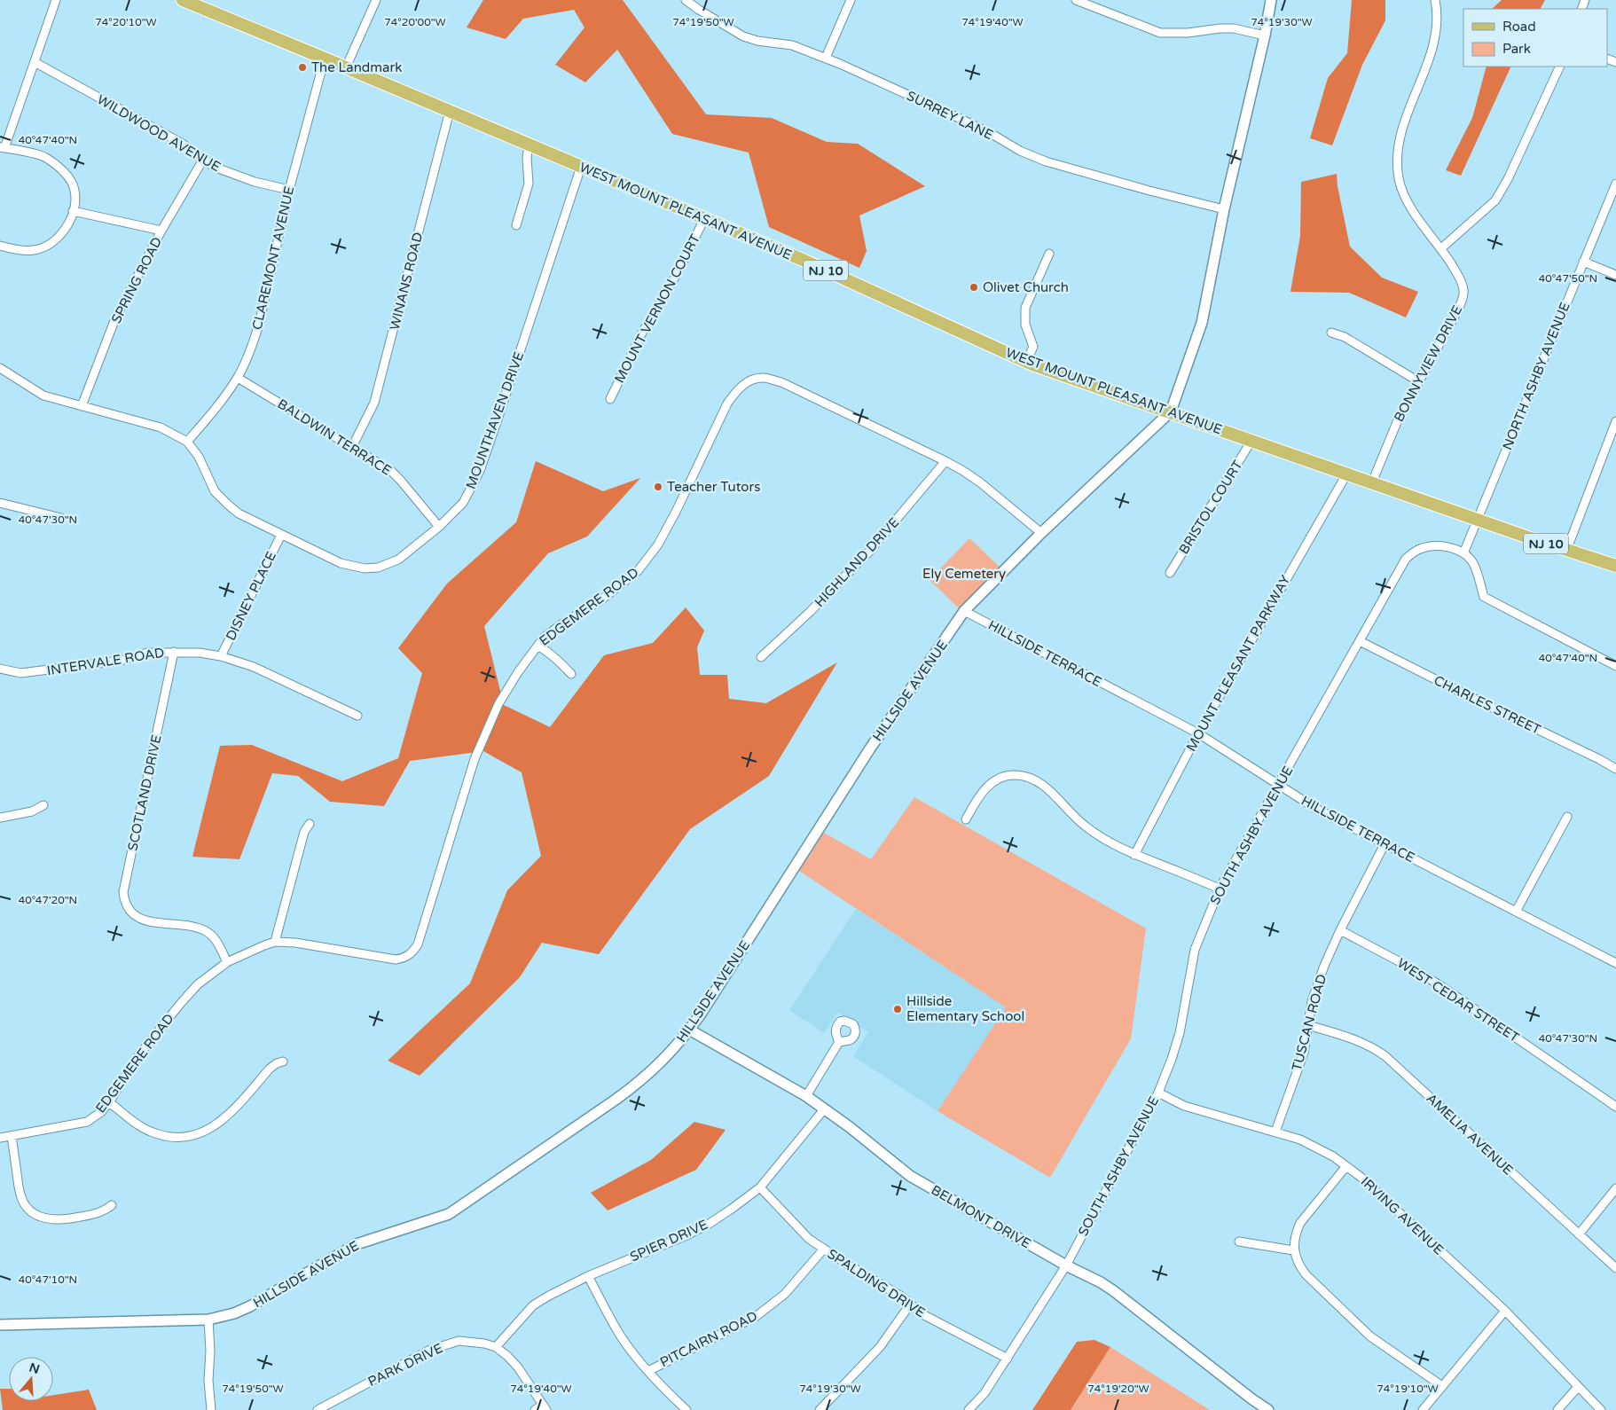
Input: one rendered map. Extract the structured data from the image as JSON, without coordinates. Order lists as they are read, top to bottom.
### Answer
{
  "streets": {
    "main road": ["WEST MOUNT PLEASANT AVENUE", "NJ 10"],
    "street": [
      "SURREY LANE",
      "WILDWOOD AVENUE",
      "CLAREMONT AVENUE",
      "SPRING ROAD",
      "WINANS ROAD",
      "MOUNT VERNON COURT",
      "BONNYVIEW DRIVE",
      "NORTH ASHBY AVENUE",
      "MOUNTHAVEN DRIVE",
      "BALDWIN TERRACE",
      "BRISTOL COURT",
      "HIGHLAND DRIVE",
      "DISNEY PLACE",
      "EDGEMERE ROAD",
      "HILLSIDE TERRACE",
      "INTERVALE ROAD",
      "MOUNT PLEASANT PARKWAY",
      "HILLSIDE AVENUE",
      "CHARLES STREET",
      "SCOTLAND DRIVE",
      "SOUTH ASHBY AVENUE",
      "WEST CEDAR STREET",
      "TUSCAN ROAD",
      "AMELIA AVENUE",
      "IRVING AVENUE",
      "BELMONT DRIVE",
      "SPIER DRIVE",
      "SPALDING DRIVE",
      "PITCAIRN ROAD",
      "PARK DRIVE"
    ]
  },
  "crossings": [
    ["WILDWOOD AVENUE", "CLAREMONT AVENUE"],
    ["WILDWOOD AVENUE", "SPRING ROAD"],
    ["WEST MOUNT PLEASANT AVENUE", "CLAREMONT AVENUE"],
    ["WEST MOUNT PLEASANT AVENUE", "WINANS ROAD"],
    ["WEST MOUNT PLEASANT AVENUE", "MOUNT VERNON COURT"],
    ["WEST MOUNT PLEASANT AVENUE", "BONNYVIEW DRIVE"],
    ["WEST MOUNT PLEASANT AVENUE", "NORTH ASHBY AVENUE"],
    ["WEST MOUNT PLEASANT AVENUE", "MOUNTHAVEN DRIVE"],
    ["WEST MOUNT PLEASANT AVENUE", "BRISTOL COURT"],
    ["WEST MOUNT PLEASANT AVENUE", "MOUNT PLEASANT PARKWAY"],
    ["WEST MOUNT PLEASANT AVENUE", "HILLSIDE AVENUE"],
    ["CLAREMONT AVENUE", "MOUNTHAVEN DRIVE"],
    ["CLAREMONT AVENUE", "BALDWIN TERRACE"],
    ["SPRING ROAD", "MOUNTHAVEN DRIVE"],
    ["WINANS ROAD", "BALDWIN TERRACE"],
    ["NORTH ASHBY AVENUE", "SOUTH ASHBY AVENUE"],
    ["MOUNTHAVEN DRIVE", "BALDWIN TERRACE"],
    ["MOUNTHAVEN DRIVE", "DISNEY PLACE"],
    ["HIGHLAND DRIVE", "EDGEMERE ROAD"],
    ["DISNEY PLACE", "INTERVALE ROAD"],
    ["EDGEMERE ROAD", "HILLSIDE AVENUE"],
    ["EDGEMERE ROAD", "SCOTLAND DRIVE"],
    ["HILLSIDE TERRACE", "MOUNT PLEASANT PARKWAY"],
    ["HILLSIDE TERRACE", "HILLSIDE AVENUE"],
    ["HILLSIDE TERRACE", "SOUTH ASHBY AVENUE"],
    ["HILLSIDE TERRACE", "TUSCAN ROAD"],
    ["INTERVALE ROAD", "SCOTLAND DRIVE"],
    ["HILLSIDE AVENUE", "BELMONT DRIVE"],
    ["CHARLES STREET", "SOUTH ASHBY AVENUE"],
    ["SOUTH ASHBY AVENUE", "IRVING AVENUE"],
    ["SOUTH ASHBY AVENUE", "BELMONT DRIVE"],
    ["SOUTH ASHBY AVENUE", "SPALDING DRIVE"],
    ["WEST CEDAR STREET", "TUSCAN ROAD"],
    ["TUSCAN ROAD", "AMELIA AVENUE"],
    ["TUSCAN ROAD", "IRVING AVENUE"],
    ["BELMONT DRIVE", "SPIER DRIVE"],
    ["SPIER DRIVE", "SPALDING DRIVE"],
    ["SPIER DRIVE", "PARK DRIVE"],
    ["SPALDING DRIVE", "PITCAIRN ROAD"]
  ],
  "parks": ["Ely Cemetery"],
  "places": [
    "The Landmark",
    "Olivet Church",
    "Teacher Tutors",
    "Hillside Elementary School"
  ],
  "legend": ["Road", "Park"],
  "north": "top",
  "coordinates": [
    "74°20'10\"W",
    "74°20'00\"W",
    "74°19'50\"W",
    "74°19'40\"W",
    "74°19'30\"W",
    "40°47'40\"N",
    "40°47'50\"N",
    "40°47'30\"N",
    "40°47'20\"N",
    "40°47'10\"N",
    "74°19'20\"W",
    "74°19'10\"W"
  ]
}
